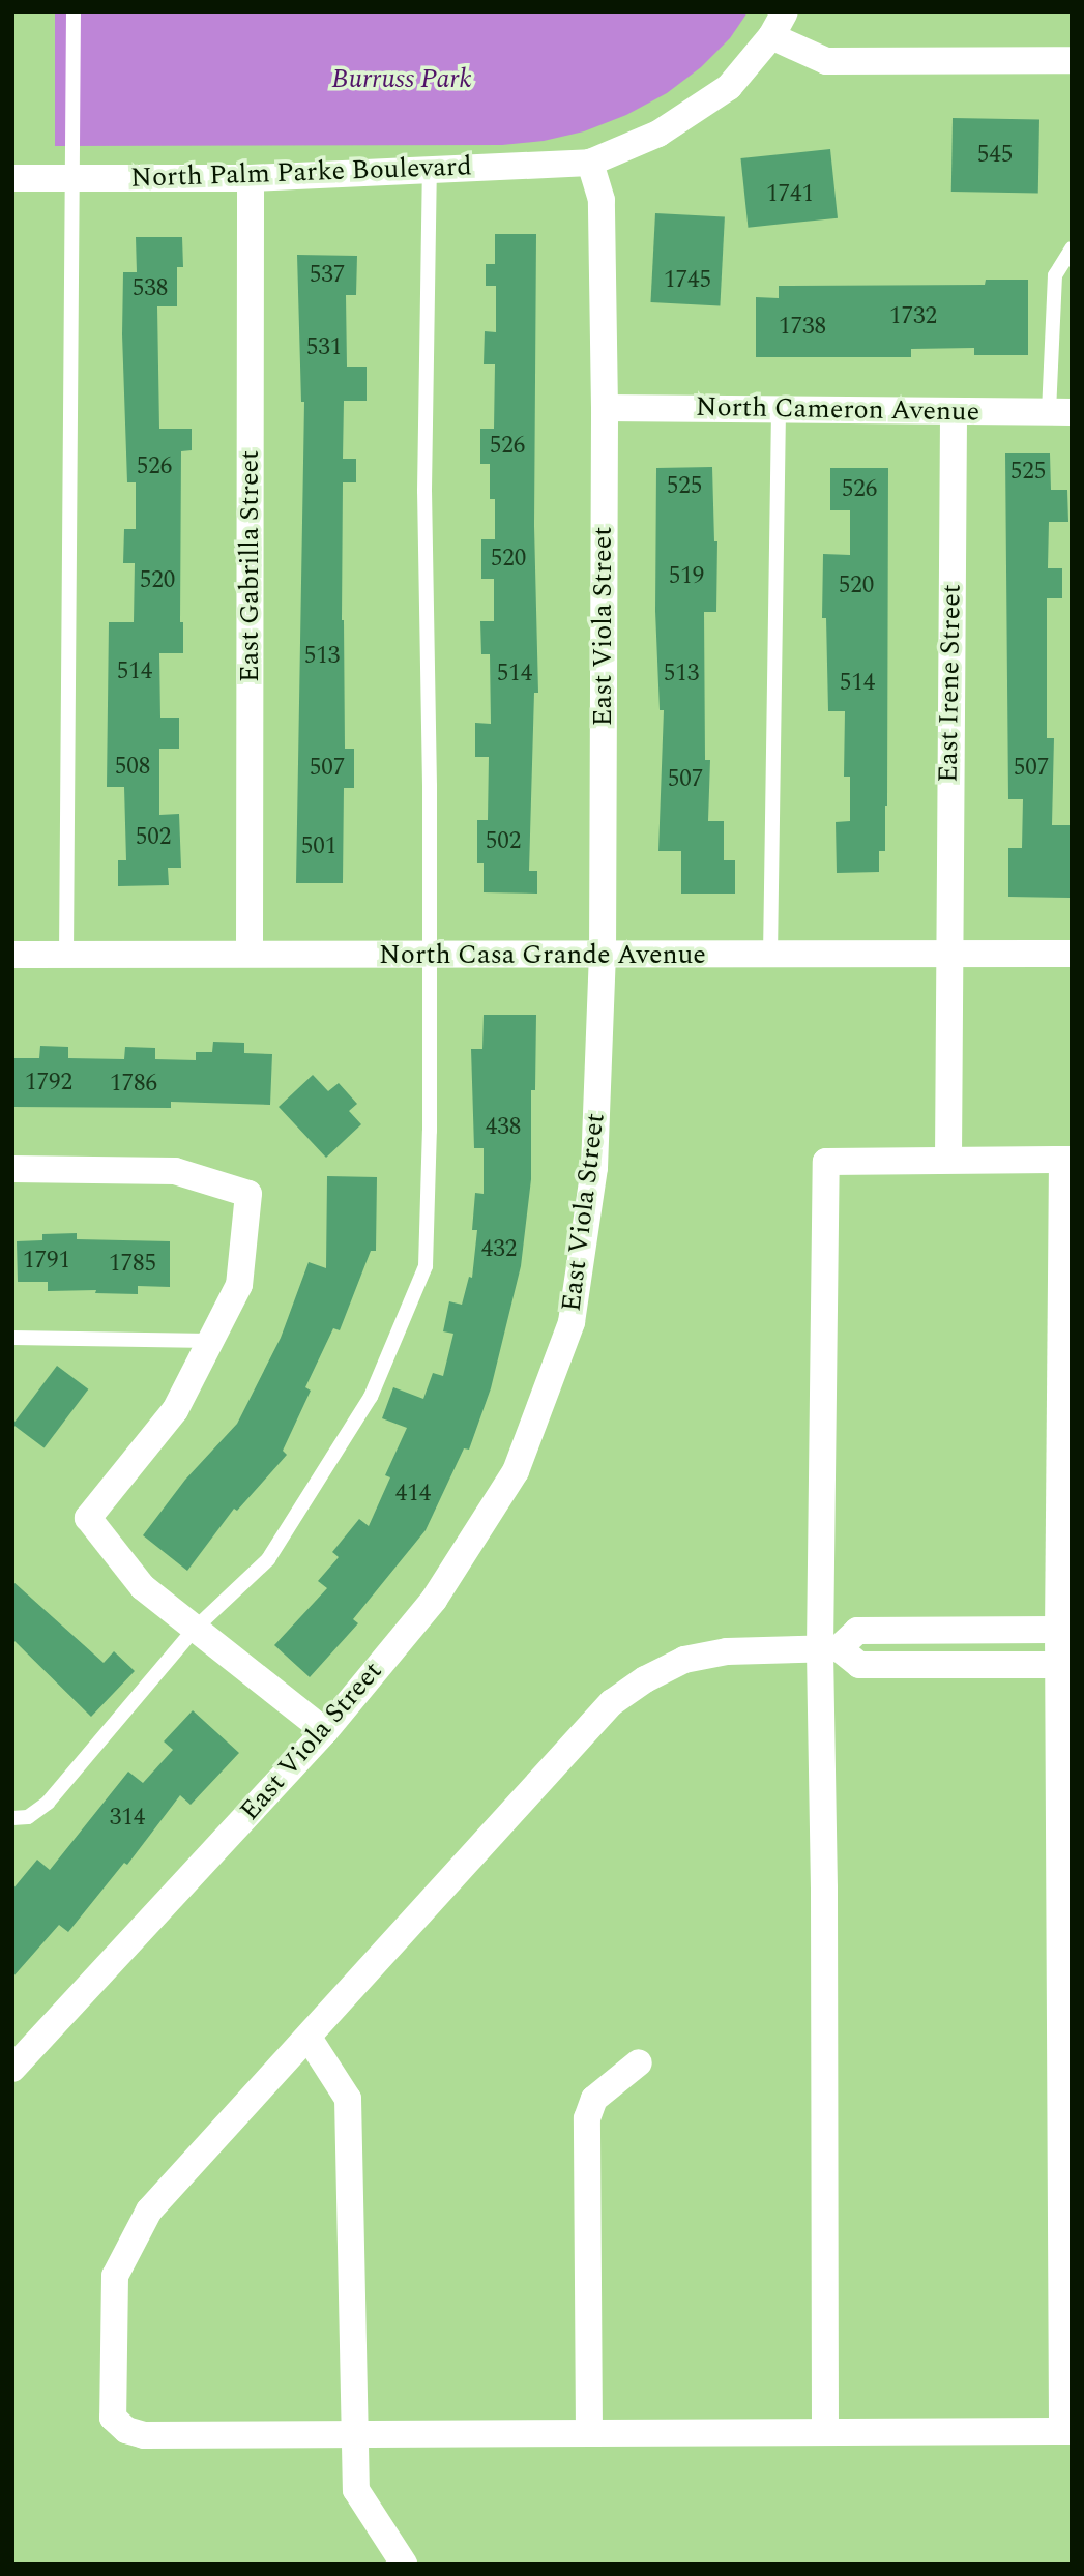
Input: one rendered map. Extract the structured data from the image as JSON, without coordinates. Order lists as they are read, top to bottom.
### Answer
{
  "streets": {
    "street": [
      "North Palm Parke Boulevard",
      "North Cameron Avenue",
      "East Gabrilla Street",
      "East Viola Street",
      "East Irene Street",
      "North Casa Grande Avenue"
    ]
  },
  "crossings": [
    ["North Palm Parke Boulevard", "East Gabrilla Street"],
    ["North Palm Parke Boulevard", "East Viola Street"],
    ["North Cameron Avenue", "East Viola Street"],
    ["North Cameron Avenue", "East Irene Street"],
    ["East Gabrilla Street", "North Casa Grande Avenue"],
    ["East Viola Street", "North Casa Grande Avenue"],
    ["East Irene Street", "North Casa Grande Avenue"]
  ],
  "parks": ["Burruss Park"],
  "house_numbers": [
    "545",
    "1741",
    "537",
    "1745",
    "538",
    "1732",
    "1738",
    "531",
    "526",
    "526",
    "525",
    "525",
    "526",
    "520",
    "519",
    "520",
    "520",
    "513",
    "514",
    "514",
    "513",
    "514",
    "508",
    "507",
    "507",
    "507",
    "502",
    "502",
    "501",
    "1792",
    "1786",
    "438",
    "432",
    "1791",
    "1785",
    "414",
    "314"
  ]
}
